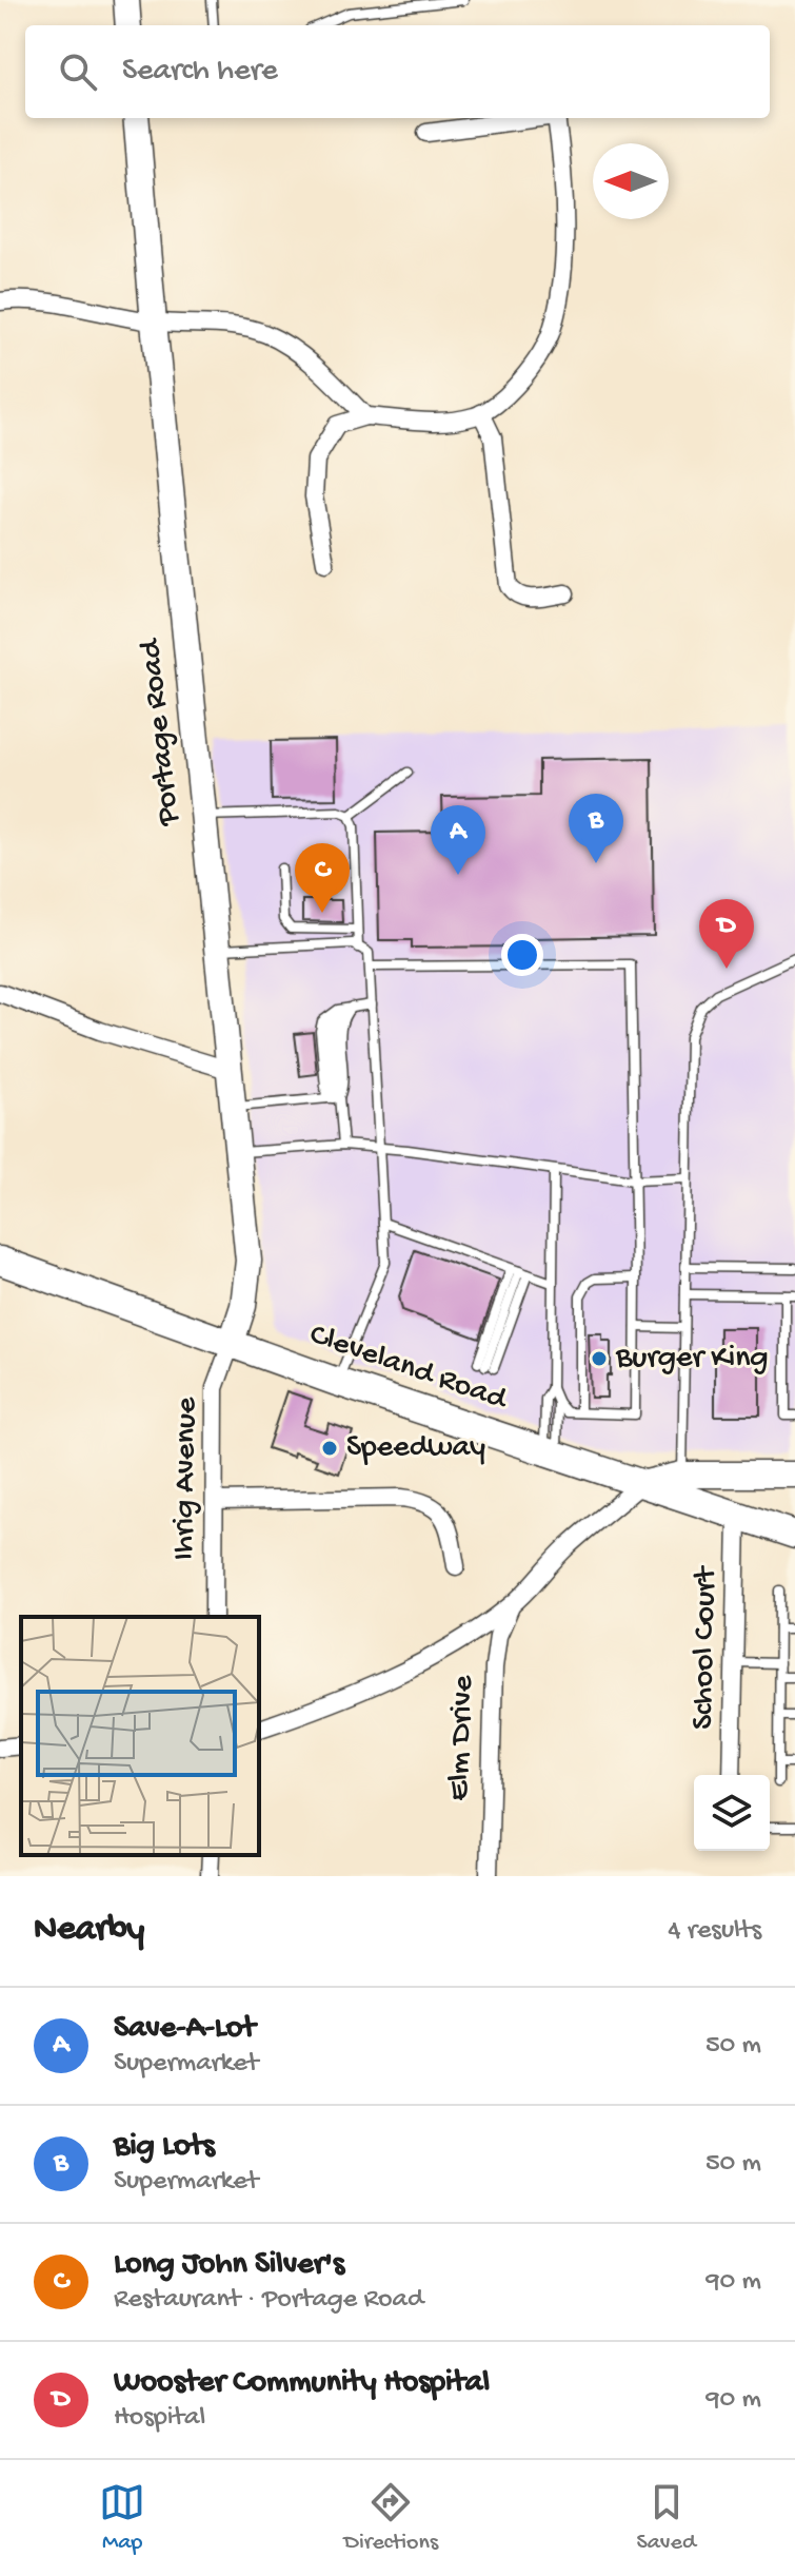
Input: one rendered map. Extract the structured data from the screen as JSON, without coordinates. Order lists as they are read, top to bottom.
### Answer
{
  "streets": {
    "main road": ["Portage Road", "Cleveland Road"],
    "street": ["Ihrig Avenue", "School Court", "Elm Drive"]
  },
  "crossings": [
    ["Portage Road", "Cleveland Road"],
    ["Portage Road", "Ihrig Avenue"],
    ["Cleveland Road", "Ihrig Avenue"],
    ["Cleveland Road", "School Court"]
  ],
  "places": ["Burger King", "Speedway"],
  "north": "left",
  "page": {
    "search": "Search here",
    "pins": [
      "B",
      "A",
      "C",
      "D"
    ],
    "heading": ["Nearby", "4 results"],
    "list": [
      {
        "mark": "A",
        "name": "Save-A-Lot",
        "note": "Supermarket",
        "value": "50 m"
      },
      {
        "mark": "B",
        "name": "Big Lots",
        "note": "Supermarket",
        "value": "50 m"
      },
      {
        "mark": "C",
        "name": "Long John Silver's",
        "note": "Restaurant · Portage Road",
        "value": "90 m"
      },
      {
        "mark": "D",
        "name": "Wooster Community Hospital",
        "note": "Hospital",
        "value": "90 m"
      }
    ],
    "nav": ["Map", "Directions", "Saved"]
  }
}
